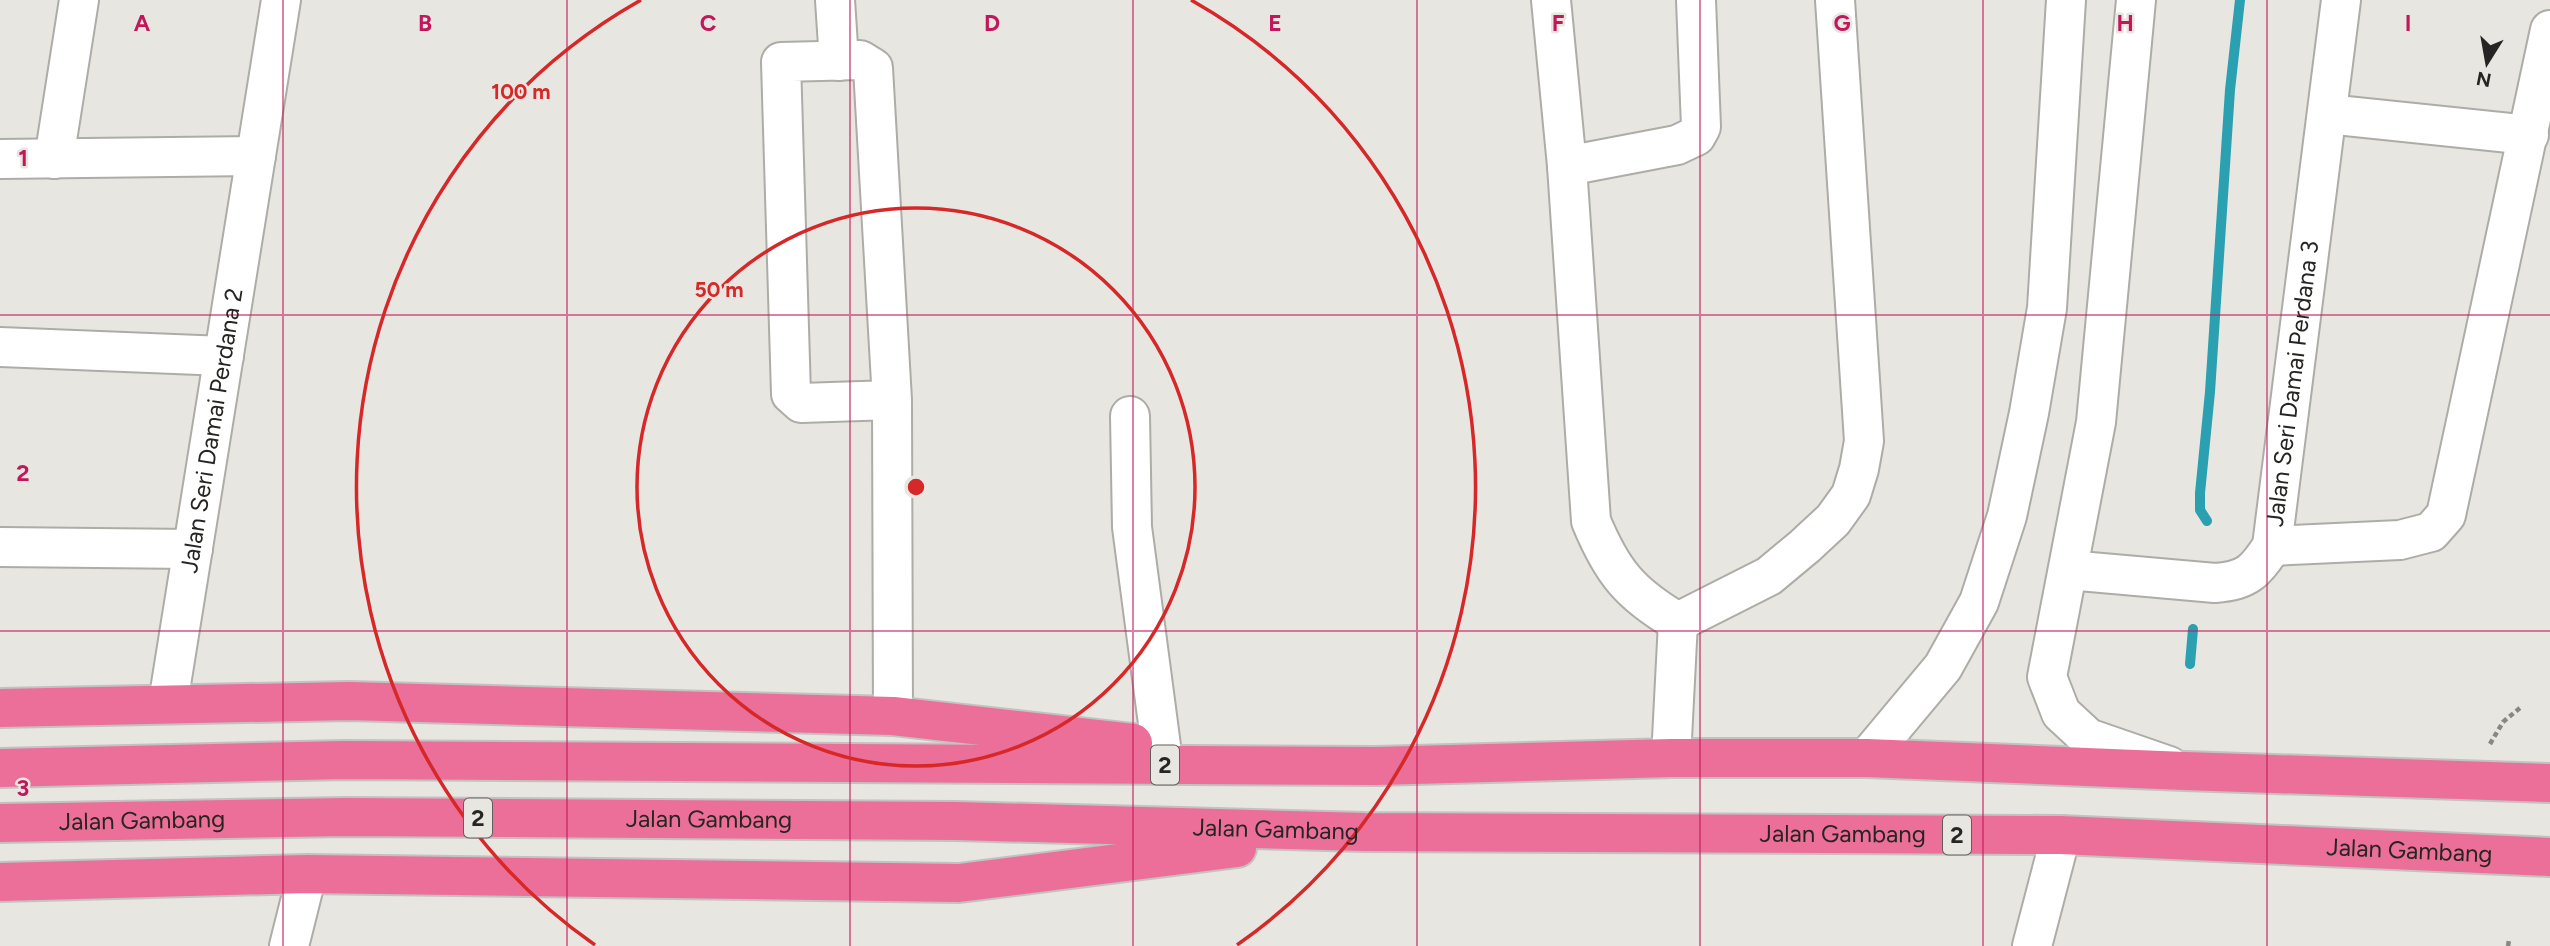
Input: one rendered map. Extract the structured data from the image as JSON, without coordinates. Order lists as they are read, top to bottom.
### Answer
{
  "streets": {
    "highway": ["2", "Jalan Gambang"],
    "street": ["Jalan Seri Damai Perdana 3", "Jalan Seri Damai Perdana 2"]
  },
  "north": "bottom",
  "grid": {
    "columns": [
      "A",
      "B",
      "C",
      "D",
      "E",
      "F",
      "G",
      "H",
      "I"
    ],
    "rows": ["1", "2", "3"]
  },
  "rings": ["100 m", "50 m"]
}
